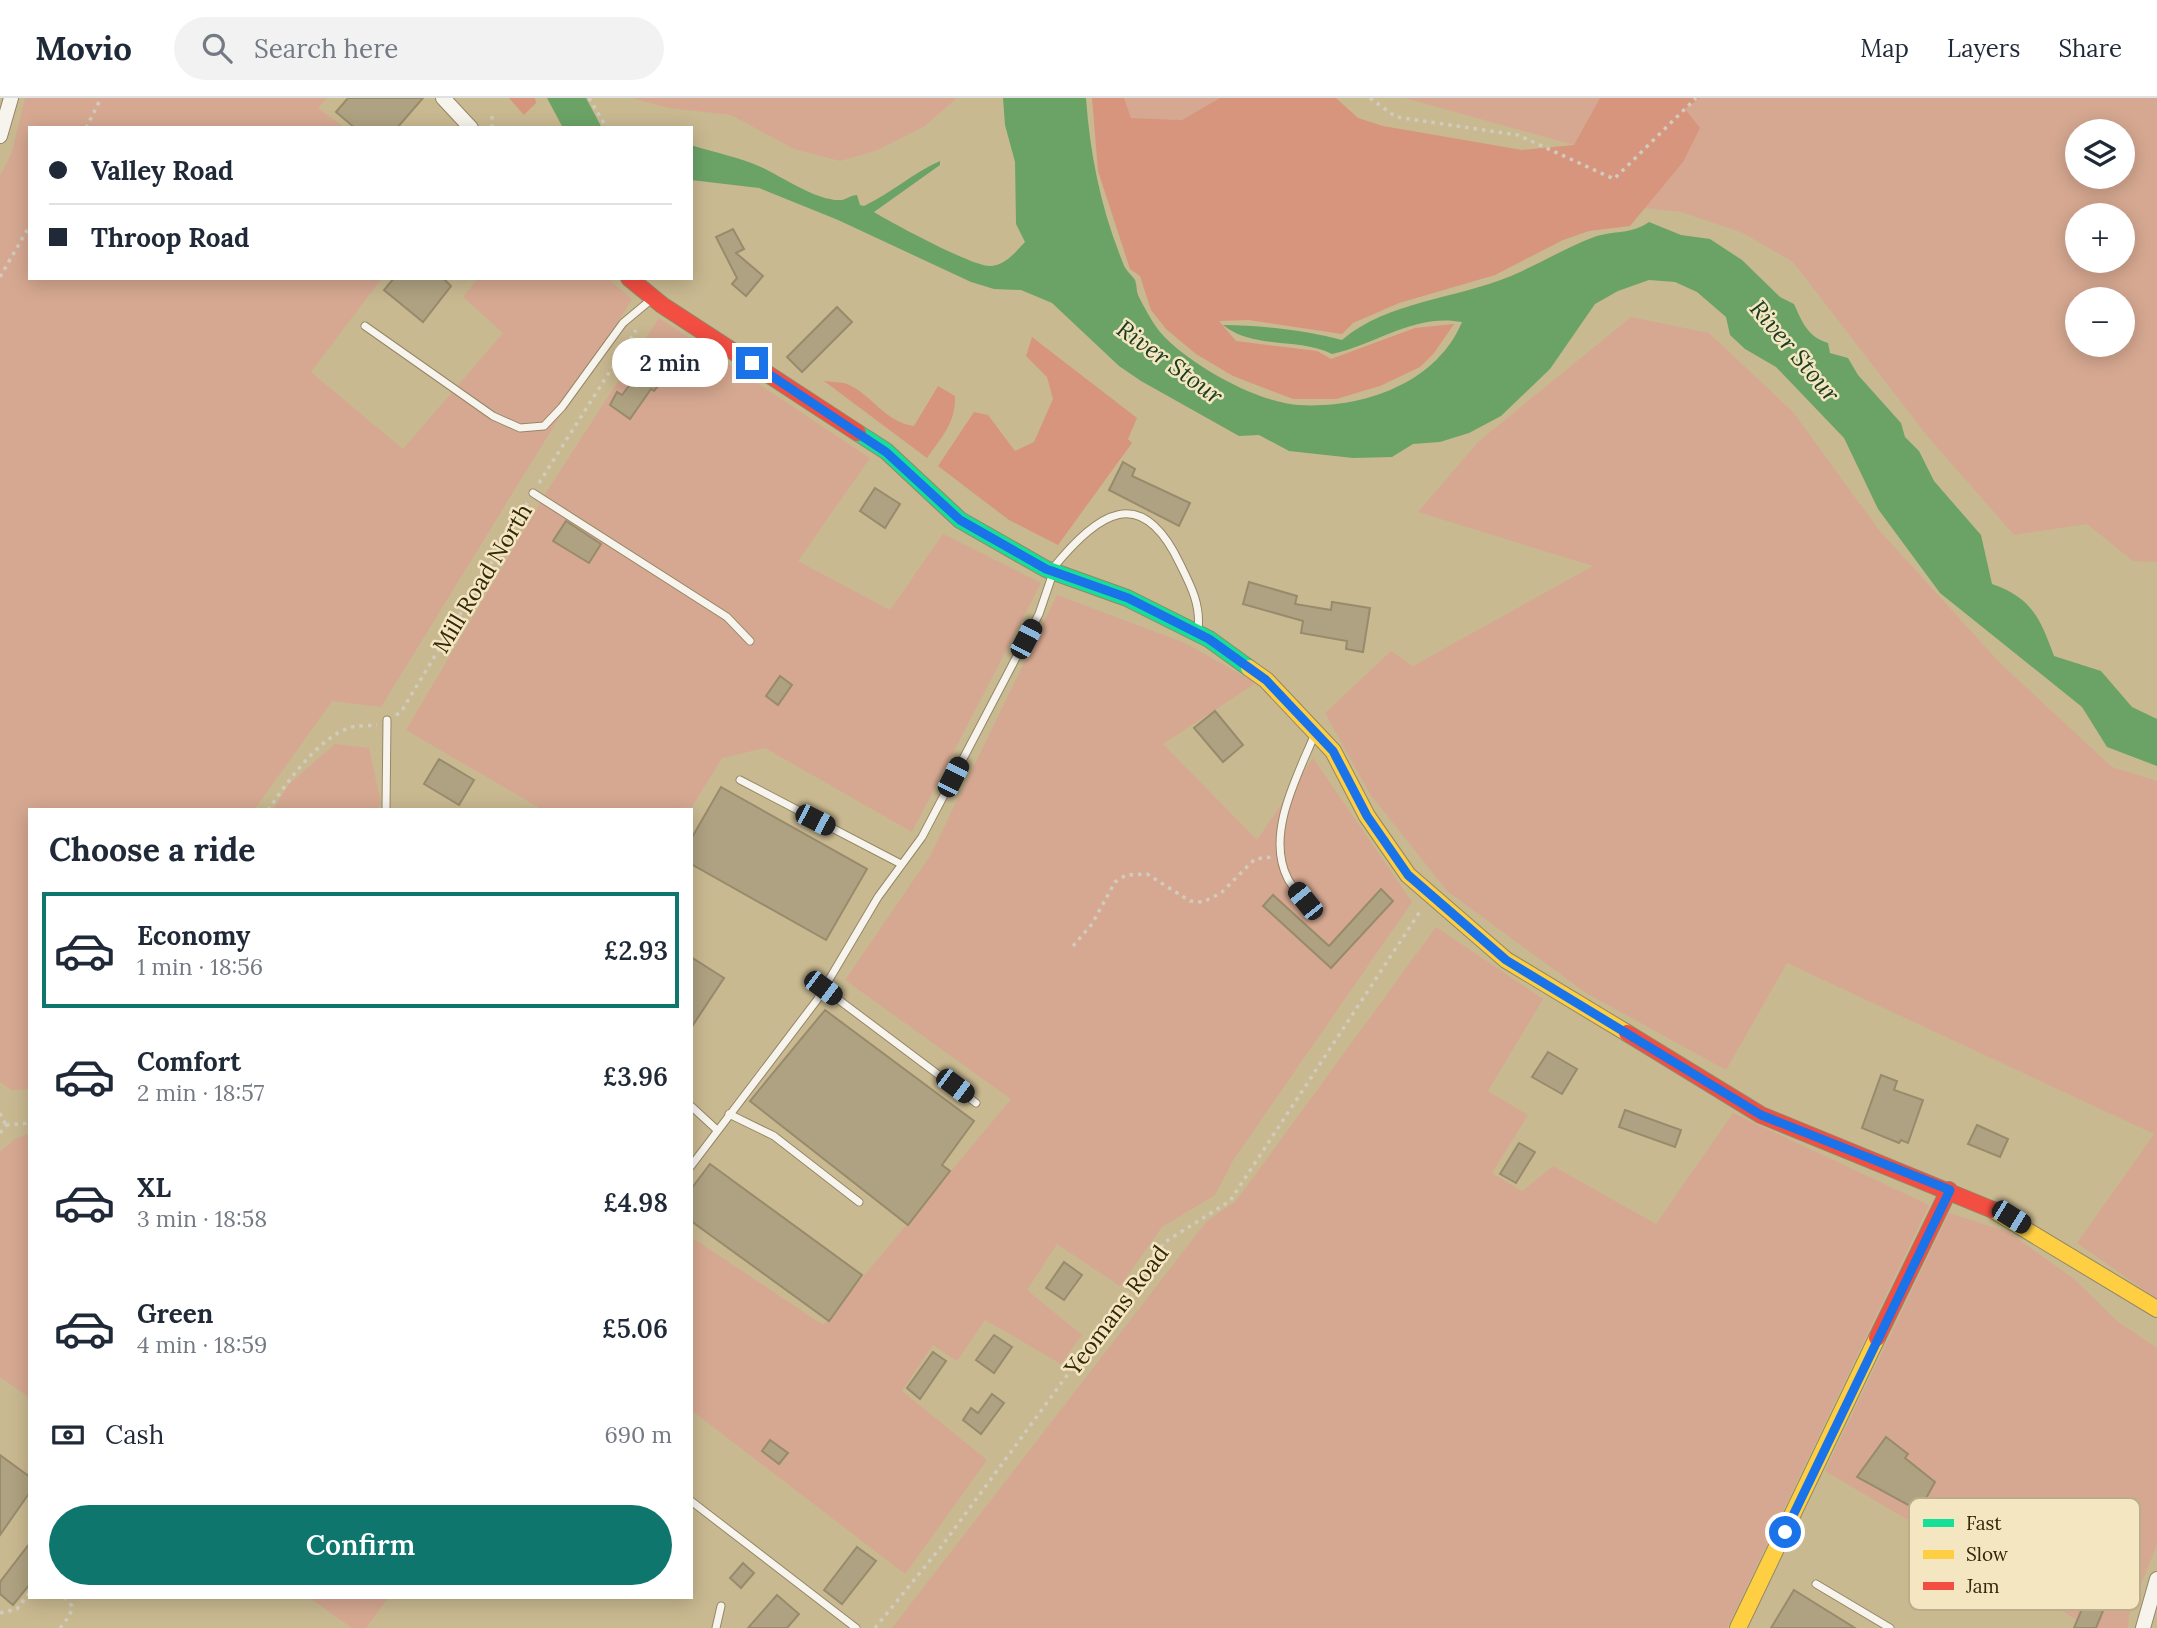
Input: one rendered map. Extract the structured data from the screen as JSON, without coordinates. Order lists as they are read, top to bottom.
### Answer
{
  "streets": {
    "path": ["Mill Road North", "Yeomans Road"]
  },
  "water": ["River Stour"],
  "legend": ["Fast", "Slow", "Jam"],
  "page": {
    "header": "Movio",
    "search": "Search here",
    "nav": ["Map", "Layers", "Share"],
    "map_buttons": ["+", "−"],
    "banner": ["Valley Road", "Throop Road"],
    "bubble": "2 min",
    "heading": "Choose a ride",
    "list": [
      {
        "name": "Economy",
        "note": "1 min · 18:56",
        "value": "£2.93"
      },
      {
        "name": "Comfort",
        "note": "2 min · 18:57",
        "value": "£3.96"
      },
      {
        "name": "XL",
        "note": "3 min · 18:58",
        "value": "£4.98"
      },
      {
        "name": "Green",
        "note": "4 min · 18:59",
        "value": "£5.06"
      }
    ],
    "pay": ["Cash", "690 m"],
    "buttons": "Confirm"
  }
}
